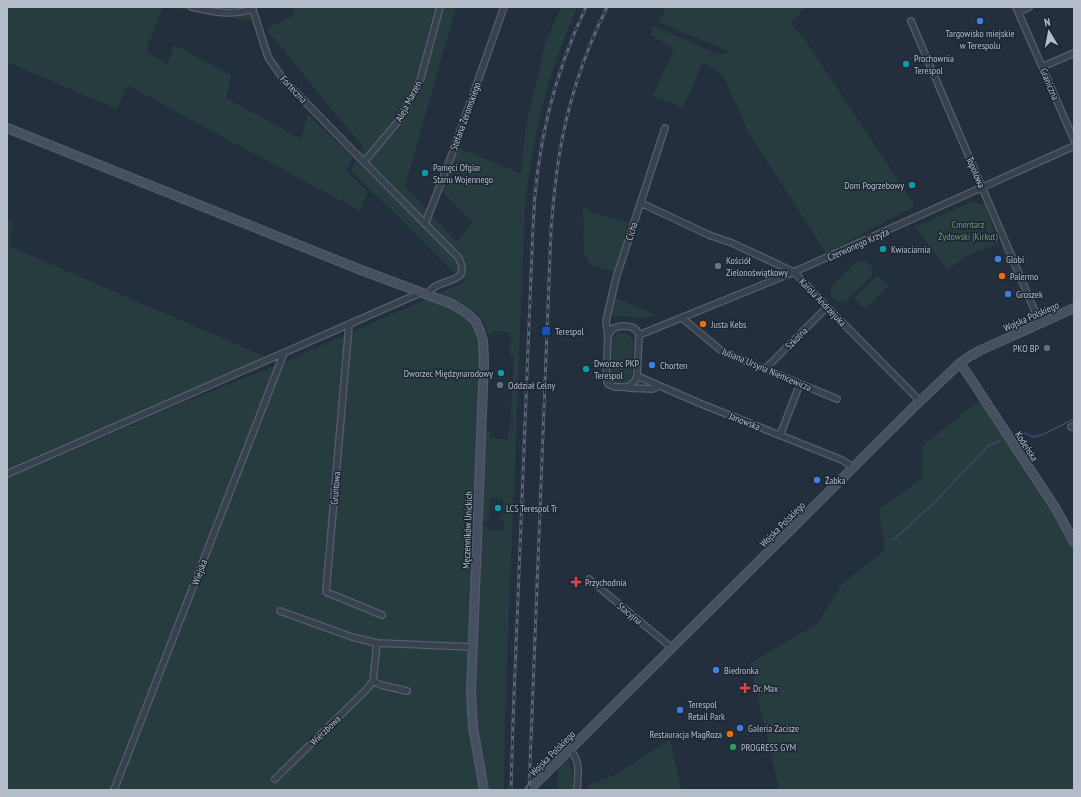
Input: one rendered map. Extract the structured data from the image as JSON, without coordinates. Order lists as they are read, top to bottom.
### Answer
{
  "streets": {
    "main road": ["Wojska Polskiego", "Kodeńska", "Męczenników Unickich"],
    "street": [
      "Graniczna",
      "Forteczna",
      "Aleja Marzeń",
      "Stefana Żeromskiego",
      "Topolowa",
      "Cicha",
      "Czerwonego Krzyża",
      "Karola Andrzejuka",
      "Szkolna",
      "Juliana Ursyna Niemcewicza",
      "Janowska",
      "Gruntowa",
      "Wiejska",
      "Stacyjna",
      "Wierzbowa"
    ]
  },
  "crossings": [
    ["Forteczna", "Aleja Marzeń"],
    ["Forteczna", "Stefana Żeromskiego"],
    ["Forteczna", "Męczenników Unickich"],
    ["Topolowa", "Czerwonego Krzyża"],
    ["Topolowa", "Wojska Polskiego"],
    ["Cicha", "Karola Andrzejuka"],
    ["Cicha", "Janowska"],
    ["Czerwonego Krzyża", "Karola Andrzejuka"],
    ["Czerwonego Krzyża", "Juliana Ursyna Niemcewicza"],
    ["Karola Andrzejuka", "Wojska Polskiego"],
    ["Karola Andrzejuka", "Szkolna"],
    ["Wojska Polskiego", "Janowska"],
    ["Wojska Polskiego", "Kodeńska"],
    ["Wojska Polskiego", "Stacyjna"],
    ["Szkolna", "Juliana Ursyna Niemcewicza"]
  ],
  "parks": ["Cmentarz Żydowski (Kirkut)"],
  "places": {
    "other": [
      "Targowisko miejskie w Terespolu",
      "Prochownia Terespol",
      "Pamęci Ofgiar Stanu Wojennego",
      "Dom Pogrzebowy",
      "Kwiaciarnia",
      "Globi",
      "Kościół Zielonoświątkowy",
      "Palermo",
      "Groszek",
      "Justa Kebs",
      "PKO BP",
      "Chorten",
      "Dworzec PKP Terespol",
      "Dworzec Międzynarodowy",
      "Oddział Celny",
      "Żabka",
      "LCS Terespol Tr",
      "Biedronka",
      "Terespol Retail Park",
      "Galeria Zacisze",
      "Restauracja MagRoza",
      "PROGRESS GYM"
    ],
    "transit": ["Terespol"],
    "health": ["Przychodnia", "Dr. Max"]
  },
  "north": "top"
}
